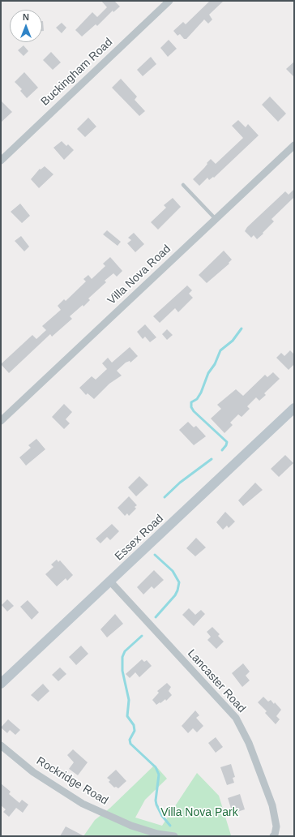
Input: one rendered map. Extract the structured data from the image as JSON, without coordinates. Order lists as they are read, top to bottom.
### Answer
{
  "streets": {
    "street": [
      "Buckingham Road",
      "Villa Nova Road",
      "Essex Road",
      "Lancaster Road",
      "Rockridge Road"
    ]
  },
  "crossings": [
    ["Essex Road", "Lancaster Road"]
  ],
  "parks": ["Villa Nova Park"],
  "north": "top"
}
